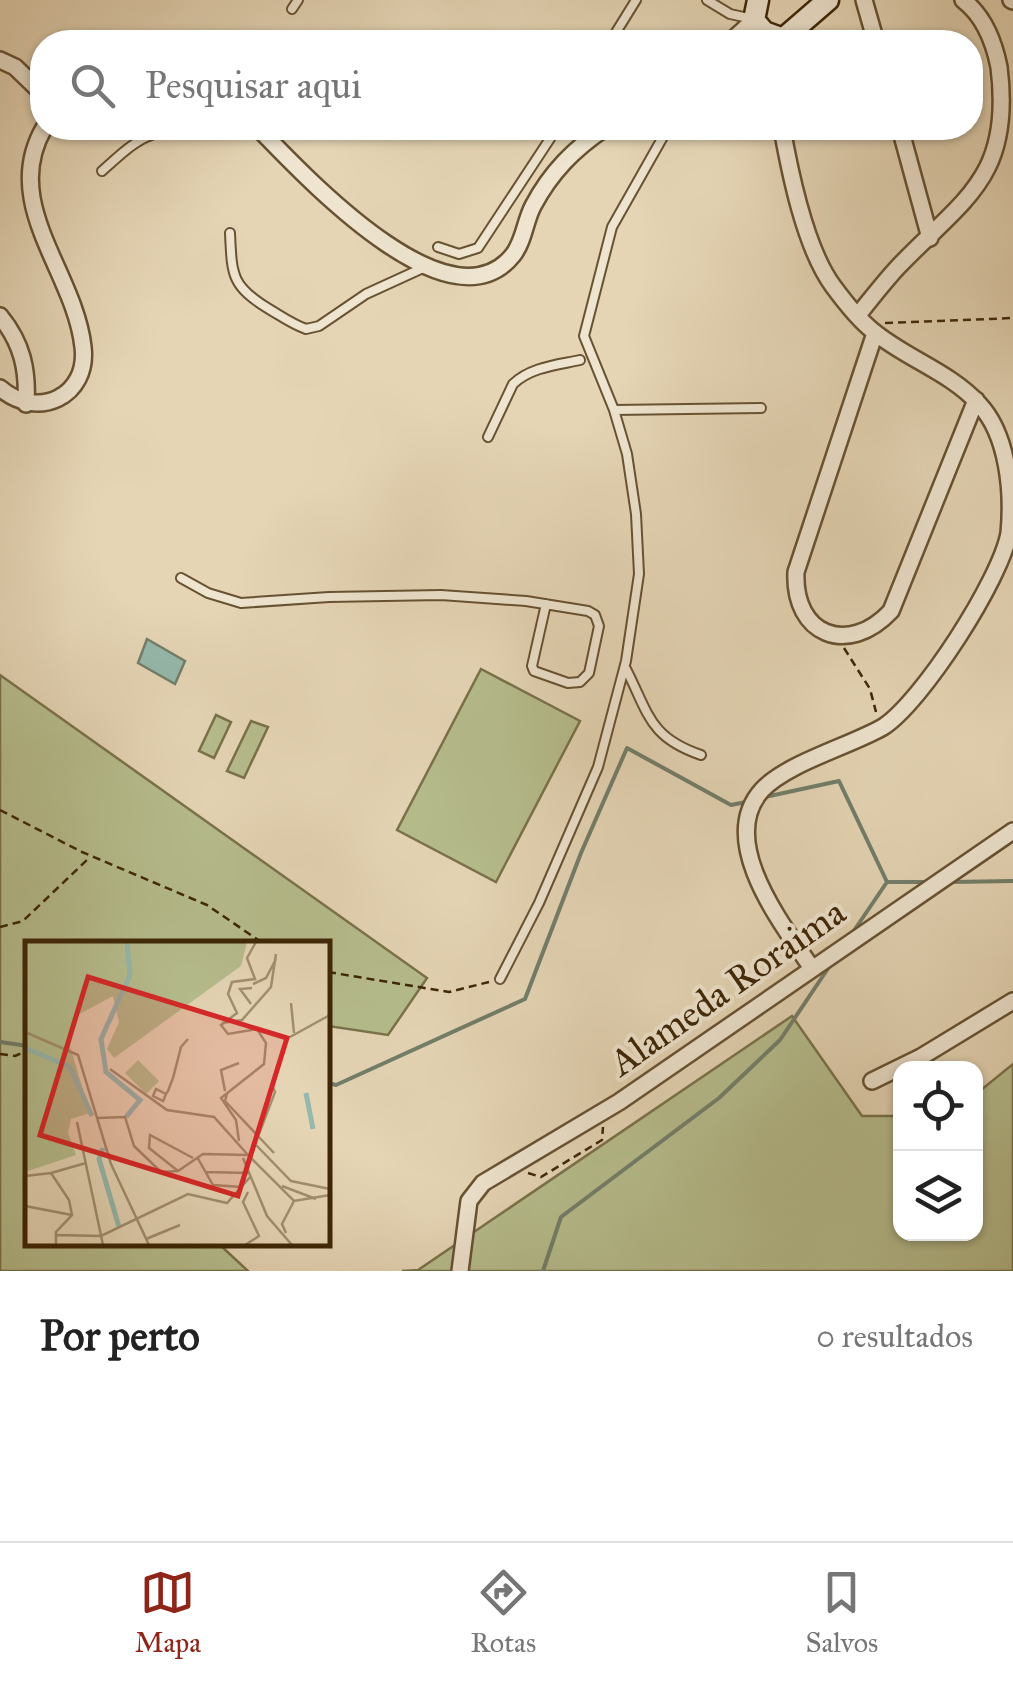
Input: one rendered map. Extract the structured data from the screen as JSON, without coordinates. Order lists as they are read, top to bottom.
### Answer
{
  "streets": {
    "street": ["Alameda Roraima"]
  },
  "page": {
    "search": "Pesquisar aqui",
    "heading": ["Por perto", "0 resultados"],
    "nav": ["Mapa", "Rotas", "Salvos"]
  }
}
